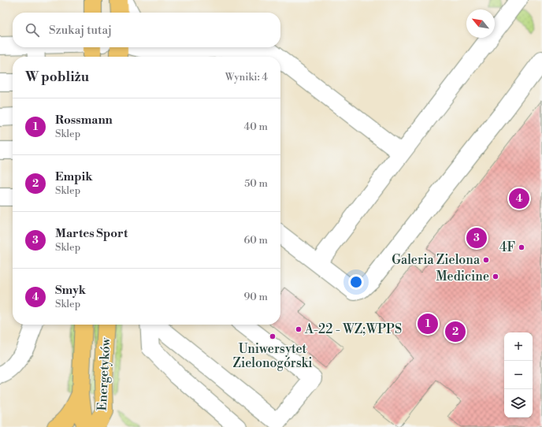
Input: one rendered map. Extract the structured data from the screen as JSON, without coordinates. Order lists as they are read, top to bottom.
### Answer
{
  "streets": {
    "main road": ["Energetyków"]
  },
  "places": [
    "4F",
    "Galeria Zielona",
    "Medicine",
    "A-22 - WZ;WPPS",
    "Uniwersytet Zielonogórski"
  ],
  "north": "top left",
  "page": {
    "search": "Szukaj tutaj",
    "heading": ["W pobliżu", "Wyniki: 4"],
    "list": [
      {
        "mark": "1",
        "name": "Rossmann",
        "note": "Sklep",
        "value": "40 m"
      },
      {
        "mark": "2",
        "name": "Empik",
        "note": "Sklep",
        "value": "50 m"
      },
      {
        "mark": "3",
        "name": "Martes Sport",
        "note": "Sklep",
        "value": "60 m"
      },
      {
        "mark": "4",
        "name": "Smyk",
        "note": "Sklep",
        "value": "90 m"
      }
    ],
    "pins": [
      "4",
      "3",
      "1",
      "2"
    ],
    "map_buttons": ["+", "−"]
  }
}
